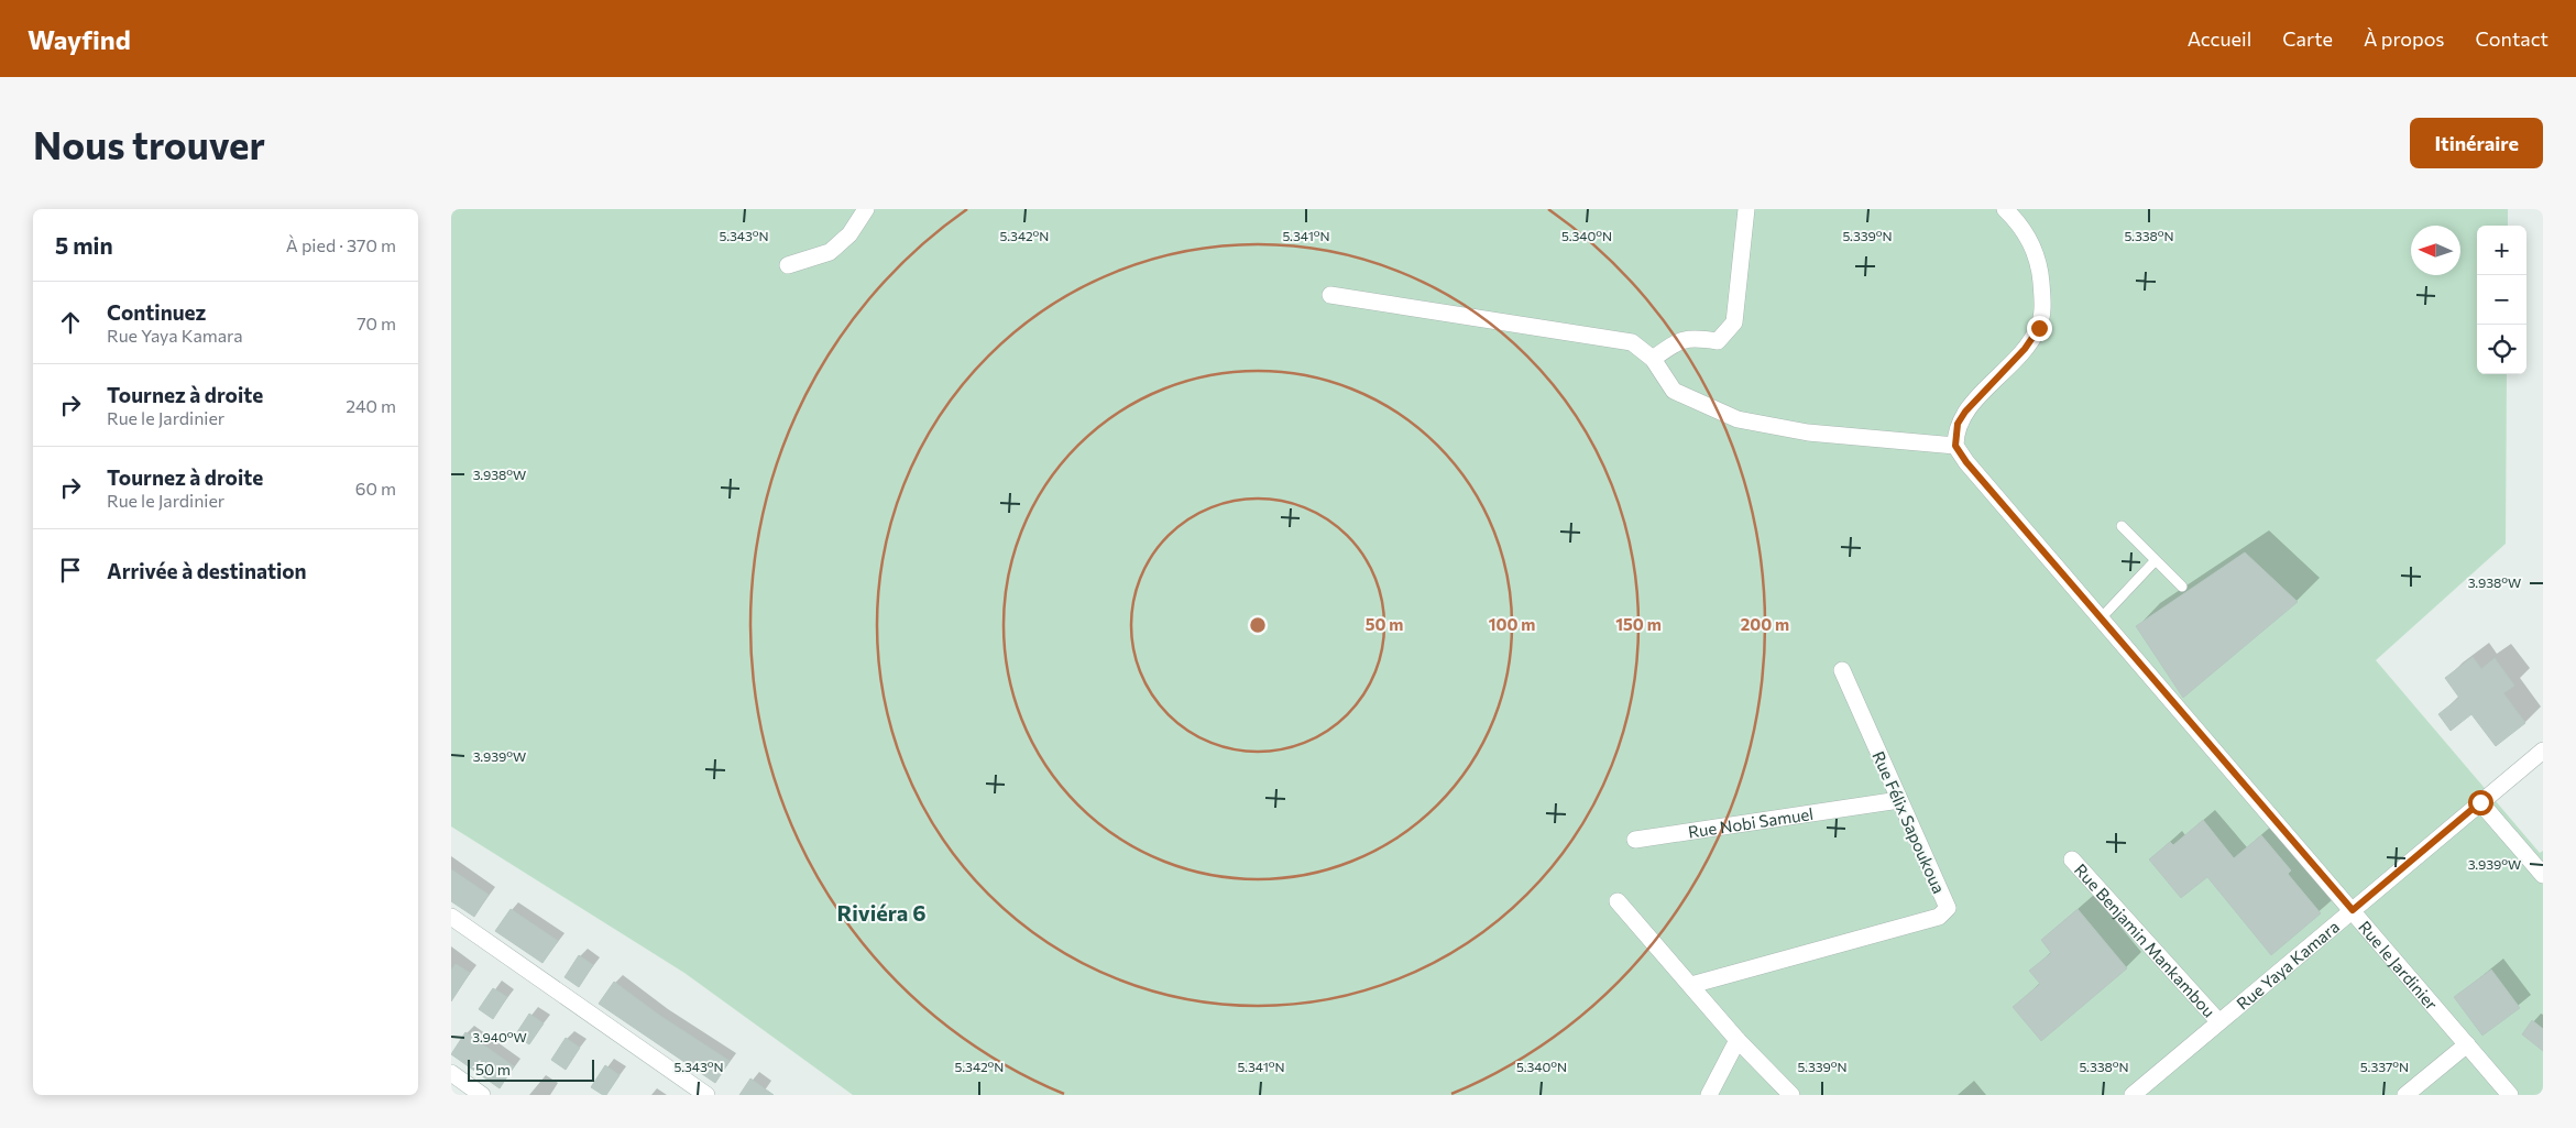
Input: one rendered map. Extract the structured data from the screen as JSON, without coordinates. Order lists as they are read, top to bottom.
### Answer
{
  "streets": {
    "street": [
      "Rue Nobi Samuel",
      "Rue Félix Sapoukoua",
      "Rue Benjamin Mankambou",
      "Rue Yaya Kamara",
      "Rue le Jardinier"
    ]
  },
  "crossings": [
    ["Rue Nobi Samuel", "Rue Félix Sapoukoua"],
    ["Rue Benjamin Mankambou", "Rue Yaya Kamara"],
    ["Rue Yaya Kamara", "Rue le Jardinier"]
  ],
  "districts": ["Riviéra 6"],
  "scale_bar": "50 m",
  "north": "left",
  "page": {
    "header": "Wayfind",
    "nav": [
      "Accueil",
      "Carte",
      "À propos",
      "Contact"
    ],
    "buttons": "Itinéraire",
    "title": "Nous trouver",
    "heading": ["5 min", "À pied · 370 m"],
    "map_buttons": ["+", "−"],
    "list": [
      ["Continuez", "Rue Yaya Kamara", "70 m"],
      ["Tournez à droite", "Rue le Jardinier", "240 m"],
      ["Tournez à droite", "Rue le Jardinier", "60 m"],
      "Arrivée à destination"
    ],
    "scale": "50 m"
  },
  "coordinates": [
    "5.343°N",
    "5.342°N",
    "5.341°N",
    "5.340°N",
    "5.339°N",
    "5.338°N",
    "3.938°W",
    "3.939°W",
    "3.940°W",
    "5.337°N"
  ],
  "rings": [
    "50 m",
    "100 m",
    "150 m",
    "200 m"
  ]
}
